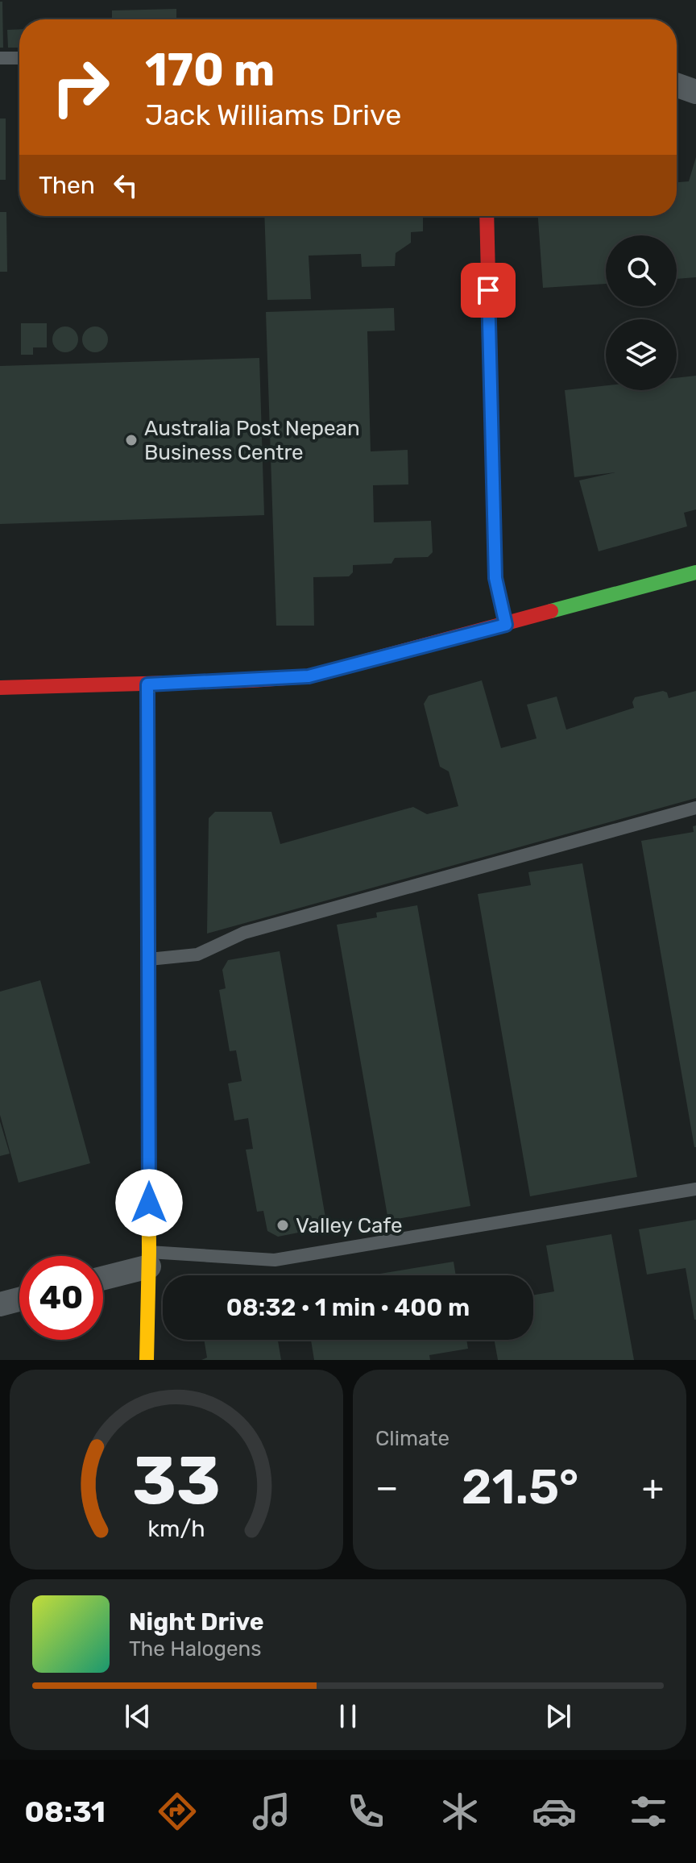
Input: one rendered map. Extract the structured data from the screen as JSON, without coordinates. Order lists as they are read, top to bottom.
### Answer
{
  "places": ["Australia Post Nepean Business Centre", "Valley Cafe"],
  "page": {
    "turn": ["170 m", "Jack Williams Drive"],
    "then": "Then",
    "limit": "40",
    "trip": "08:32 · 1 min · 400 m",
    "tile": "Climate",
    "heat": ["−", "21.5°", "+"],
    "song": ["Night Drive", "The Halogens"],
    "tabs": "08:31",
    "gauge": ["33", "km/h"]
  }
}
